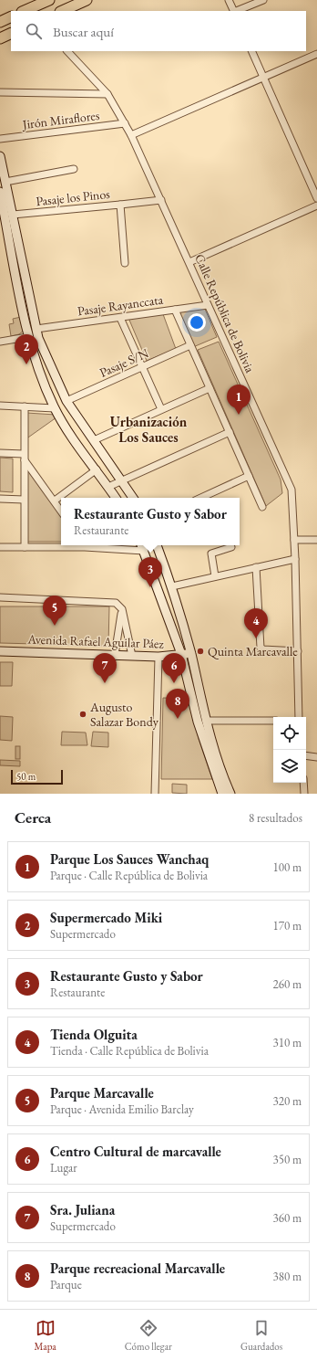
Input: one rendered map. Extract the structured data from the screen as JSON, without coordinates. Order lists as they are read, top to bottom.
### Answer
{
  "streets": {
    "main road": ["Avenida Rafael Aguilar Páez"],
    "street": [
      "Jirón Miraflores",
      "Pasaje los Pinos",
      "Pasaje Rayanccata",
      "Calle República de Bolivia",
      "Pasaje S/N"
    ]
  },
  "crossings": [
    ["Jirón Miraflores", "Calle República de Bolivia"],
    ["Pasaje Rayanccata", "Calle República de Bolivia"]
  ],
  "districts": ["Urbanización Los Sauces"],
  "places": ["Quinta Marcavalle", "Augusto Salazar Bondy"],
  "scale_bar": "50 m",
  "page": {
    "search": "Buscar aquí",
    "pins": [
      "2",
      "1",
      "3",
      "5",
      "4",
      "6",
      "7",
      "8"
    ],
    "popup": ["Restaurante Gusto y Sabor", "Restaurante"],
    "scale": "50 m",
    "heading": ["Cerca", "8 resultados"],
    "list": [
      {
        "mark": "1",
        "name": "Parque Los Sauces Wanchaq",
        "note": "Parque · Calle República de Bolivia",
        "value": "100 m"
      },
      {
        "mark": "2",
        "name": "Supermercado Miki",
        "note": "Supermercado",
        "value": "170 m"
      },
      {
        "mark": "3",
        "name": "Restaurante Gusto y Sabor",
        "note": "Restaurante",
        "value": "260 m"
      },
      {
        "mark": "4",
        "name": "Tienda Olguita",
        "note": "Tienda · Calle República de Bolivia",
        "value": "310 m"
      },
      {
        "mark": "5",
        "name": "Parque Marcavalle",
        "note": "Parque · Avenida Emilio Barclay",
        "value": "320 m"
      },
      {
        "mark": "6",
        "name": "Centro Cultural de marcavalle",
        "note": "Lugar",
        "value": "350 m"
      },
      {
        "mark": "7",
        "name": "Sra. Juliana",
        "note": "Supermercado",
        "value": "360 m"
      },
      {
        "mark": "8",
        "name": "Parque recreacional Marcavalle",
        "note": "Parque",
        "value": "380 m"
      }
    ],
    "nav": ["Mapa", "Cómo llegar", "Guardados"]
  }
}
